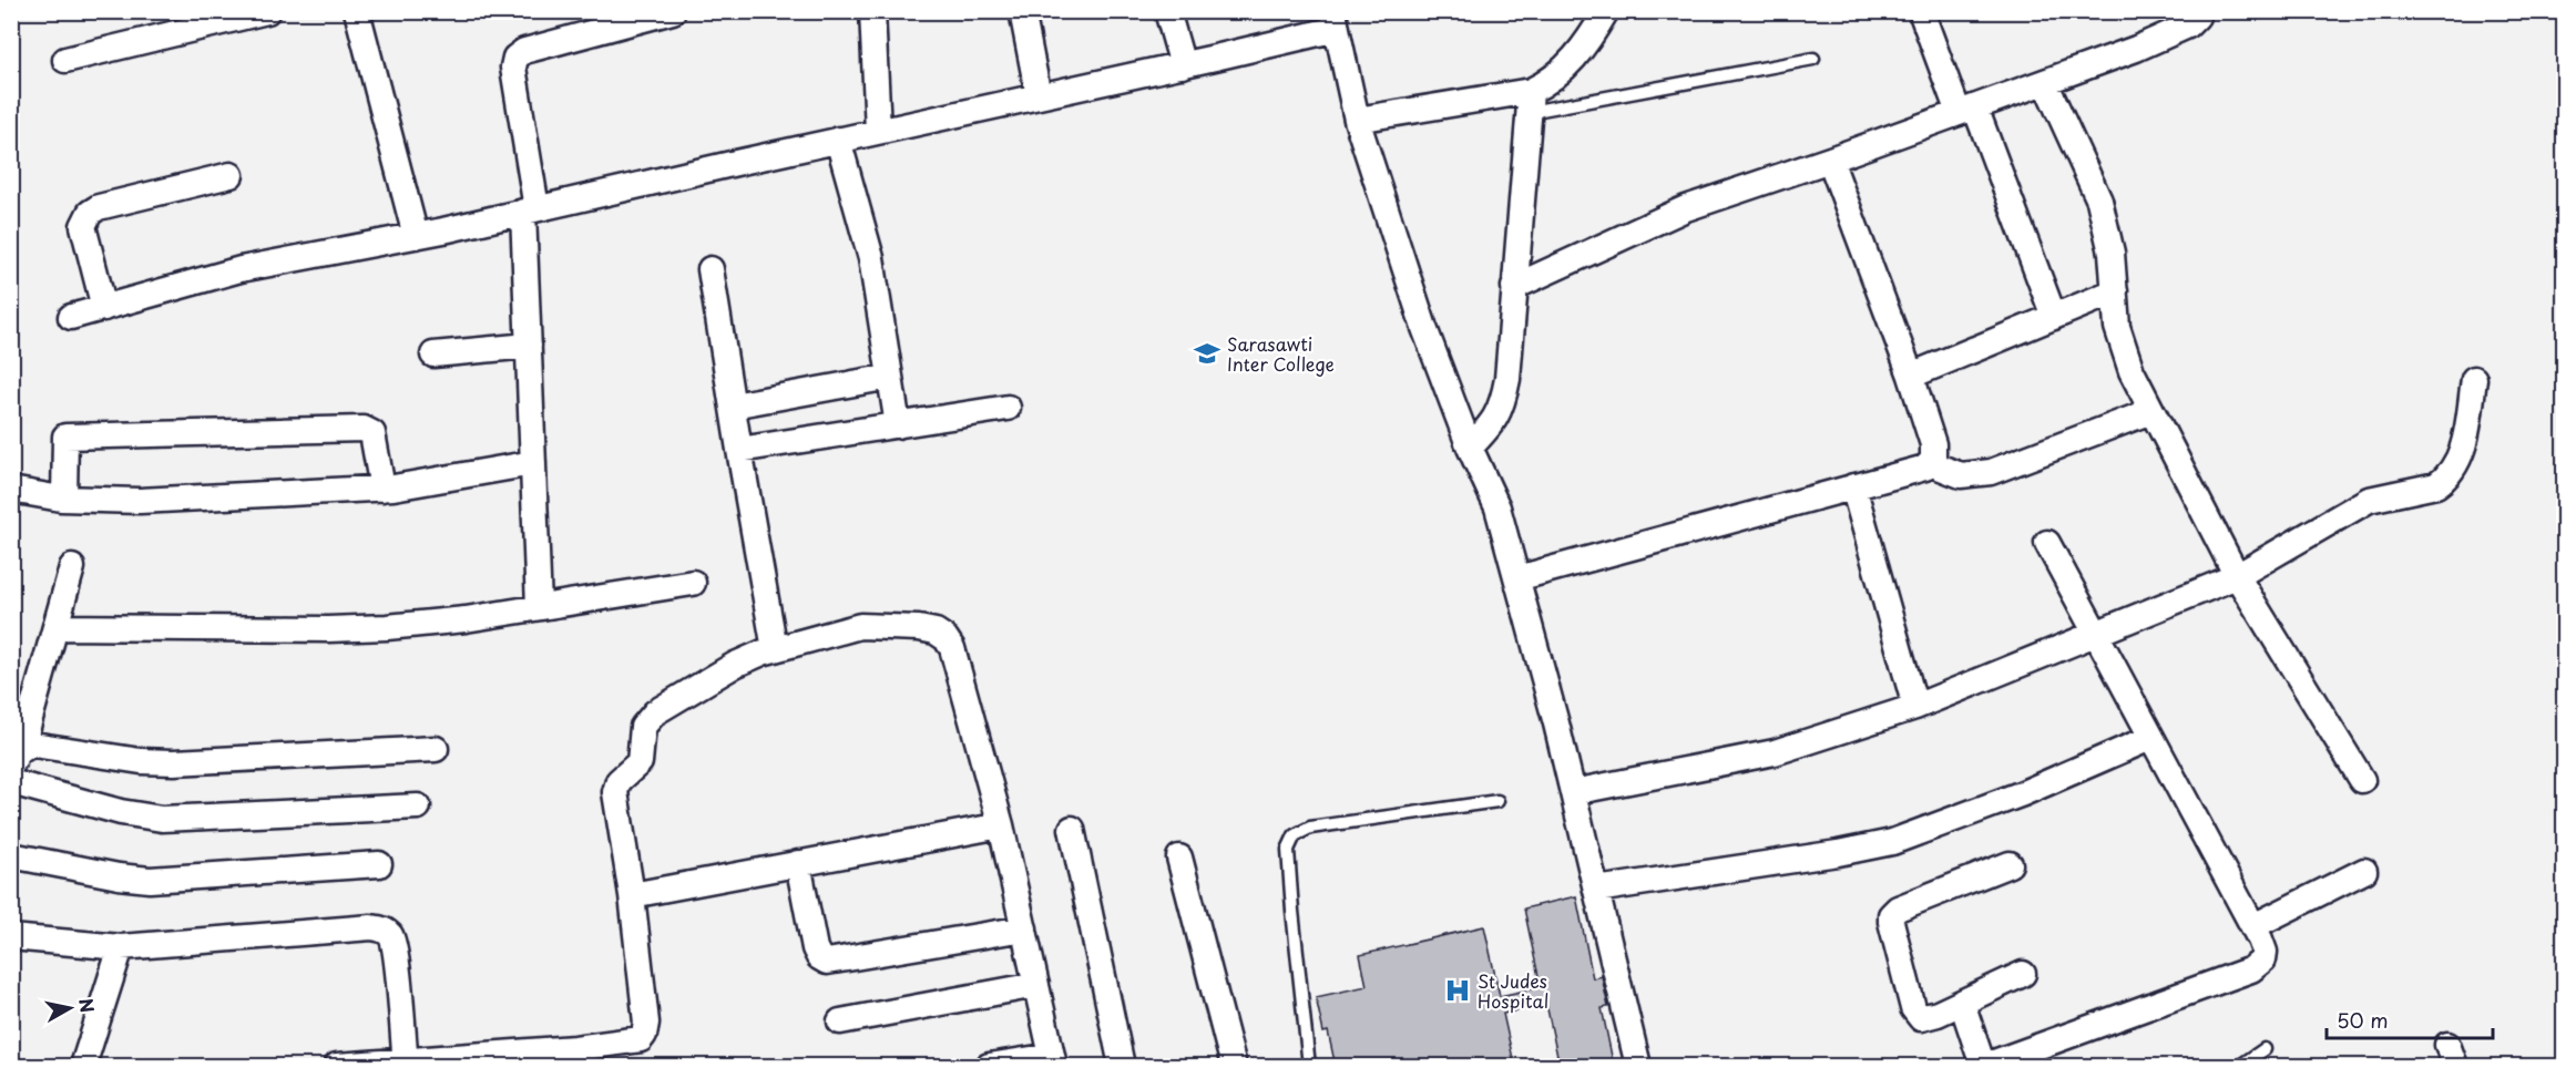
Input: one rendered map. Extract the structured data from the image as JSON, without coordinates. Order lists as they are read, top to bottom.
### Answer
{
  "places": {
    "school or university": ["Sarasawti Inter College"],
    "hospital": ["St Judes Hospital"]
  },
  "scale_bar": "50 m",
  "north": "right"
}
